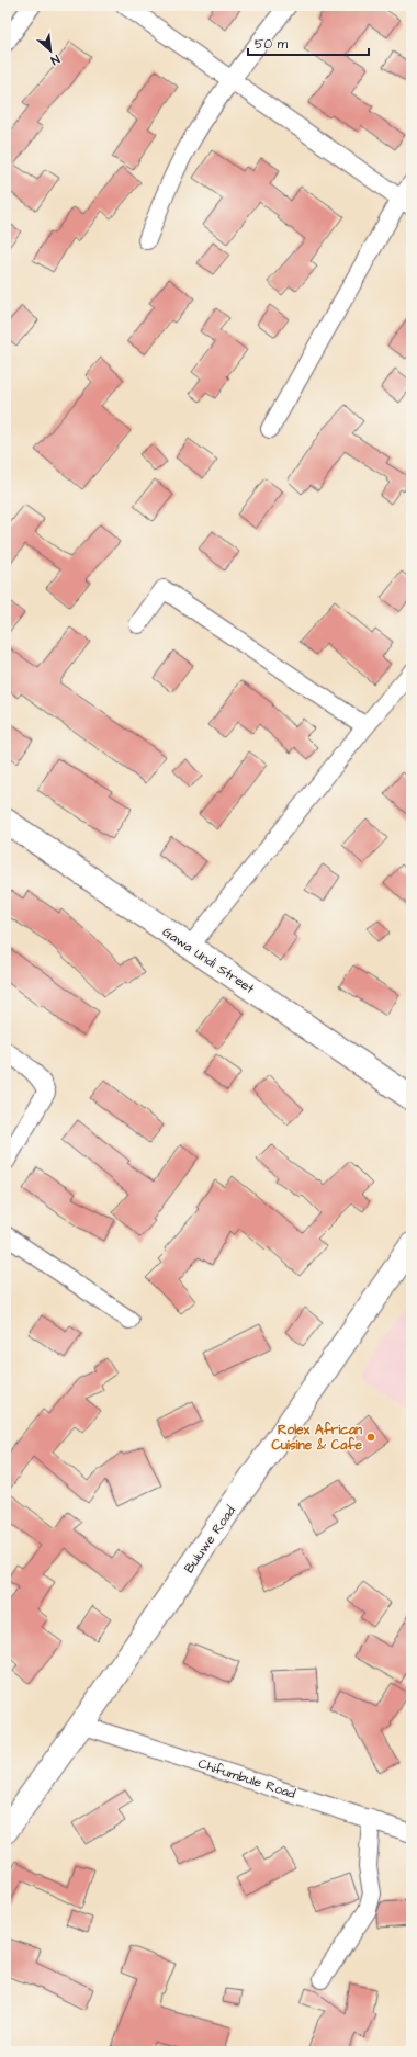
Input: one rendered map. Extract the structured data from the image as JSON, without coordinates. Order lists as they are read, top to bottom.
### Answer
{
  "streets": {
    "street": ["Gawa Undi Street", "Buluwe Road", "Chifumbule Road"]
  },
  "crossings": [
    ["Buluwe Road", "Chifumbule Road"]
  ],
  "places": ["Rolex African Cuisine & Cafe"],
  "scale_bar": "50 m",
  "north": "bottom right"
}
